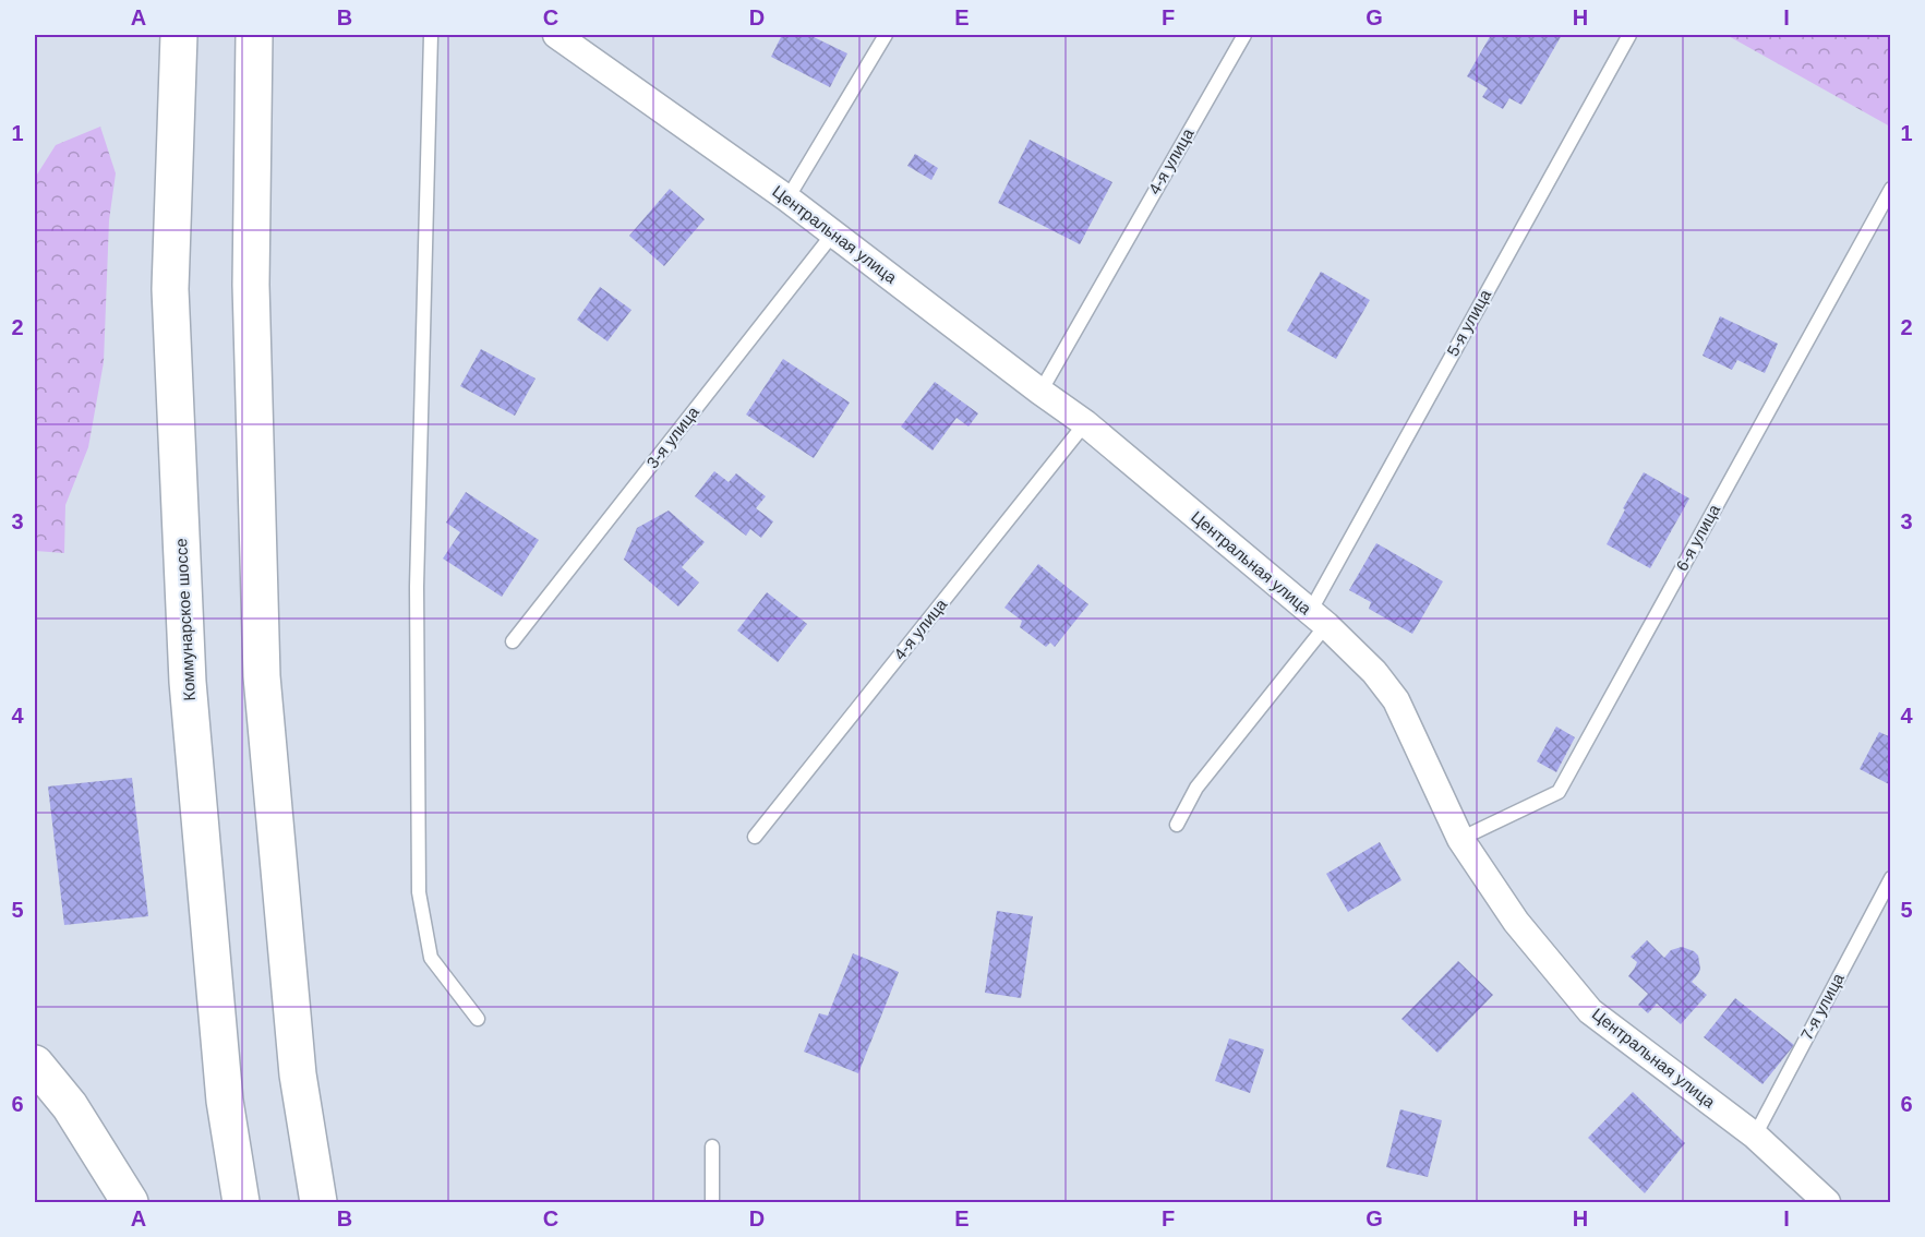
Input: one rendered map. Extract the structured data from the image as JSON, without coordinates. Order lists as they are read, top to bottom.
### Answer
{
  "streets": {
    "main road": ["Коммунарское шоссе"],
    "street": ["Центральная улица"],
    "lane": [
      "4-я улица",
      "5-я улица",
      "3-я улица",
      "6-я улица",
      "7-я улица"
    ]
  },
  "crossings": [
    ["4-я улица", "Центральная улица"],
    ["Центральная улица", "5-я улица"],
    ["Центральная улица", "3-я улица"],
    ["Центральная улица", "6-я улица"],
    ["Центральная улица", "7-я улица"]
  ],
  "grid": {
    "columns": [
      "A",
      "B",
      "C",
      "D",
      "E",
      "F",
      "G",
      "H",
      "I"
    ],
    "rows": [
      "1",
      "2",
      "3",
      "4",
      "5",
      "6"
    ]
  }
}
